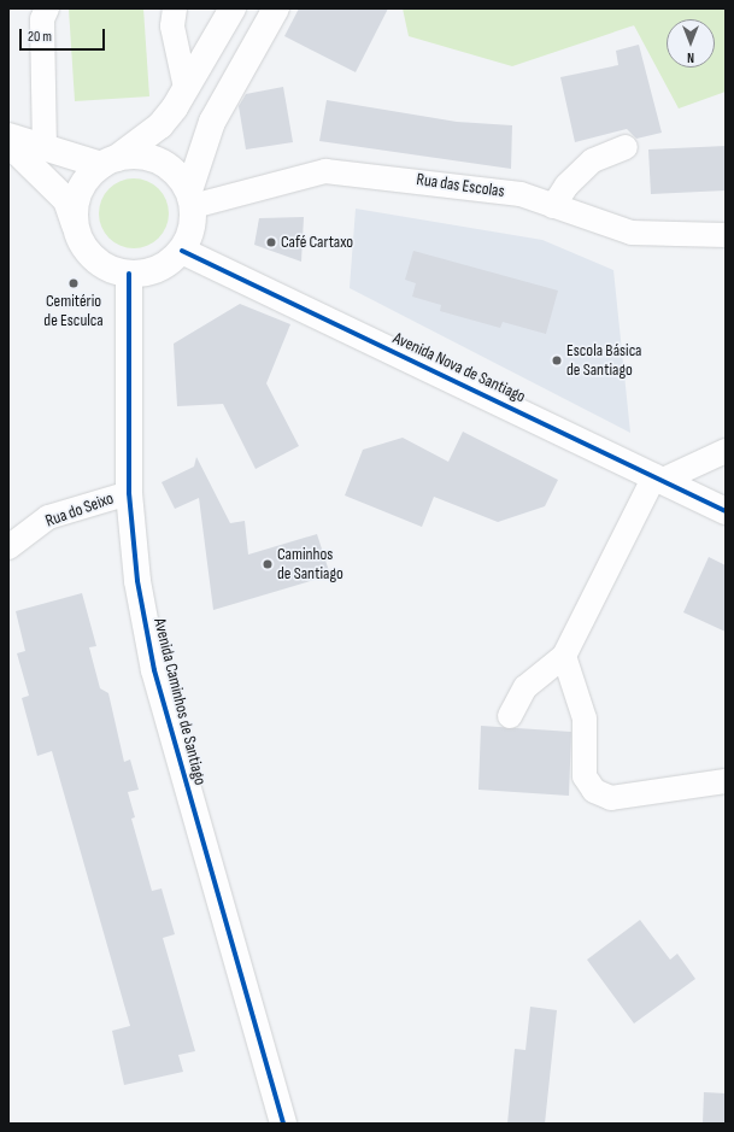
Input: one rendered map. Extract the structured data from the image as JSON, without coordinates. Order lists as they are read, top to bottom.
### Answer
{
  "streets": {
    "street": [
      "Rua das Escolas",
      "Avenida Nova de Santiago",
      "Rua do Seixo",
      "Avenida Caminhos de Santiago"
    ]
  },
  "crossings": [
    ["Rua das Escolas", "Avenida Nova de Santiago"],
    ["Rua das Escolas", "Avenida Caminhos de Santiago"],
    ["Avenida Nova de Santiago", "Avenida Caminhos de Santiago"],
    ["Rua do Seixo", "Avenida Caminhos de Santiago"]
  ],
  "places": [
    "Café Cartaxo",
    "Cemitério de Esculca",
    "Escola Básica de Santiago",
    "Caminhos de Santiago"
  ],
  "scale_bar": "20 m",
  "north": "bottom"
}
